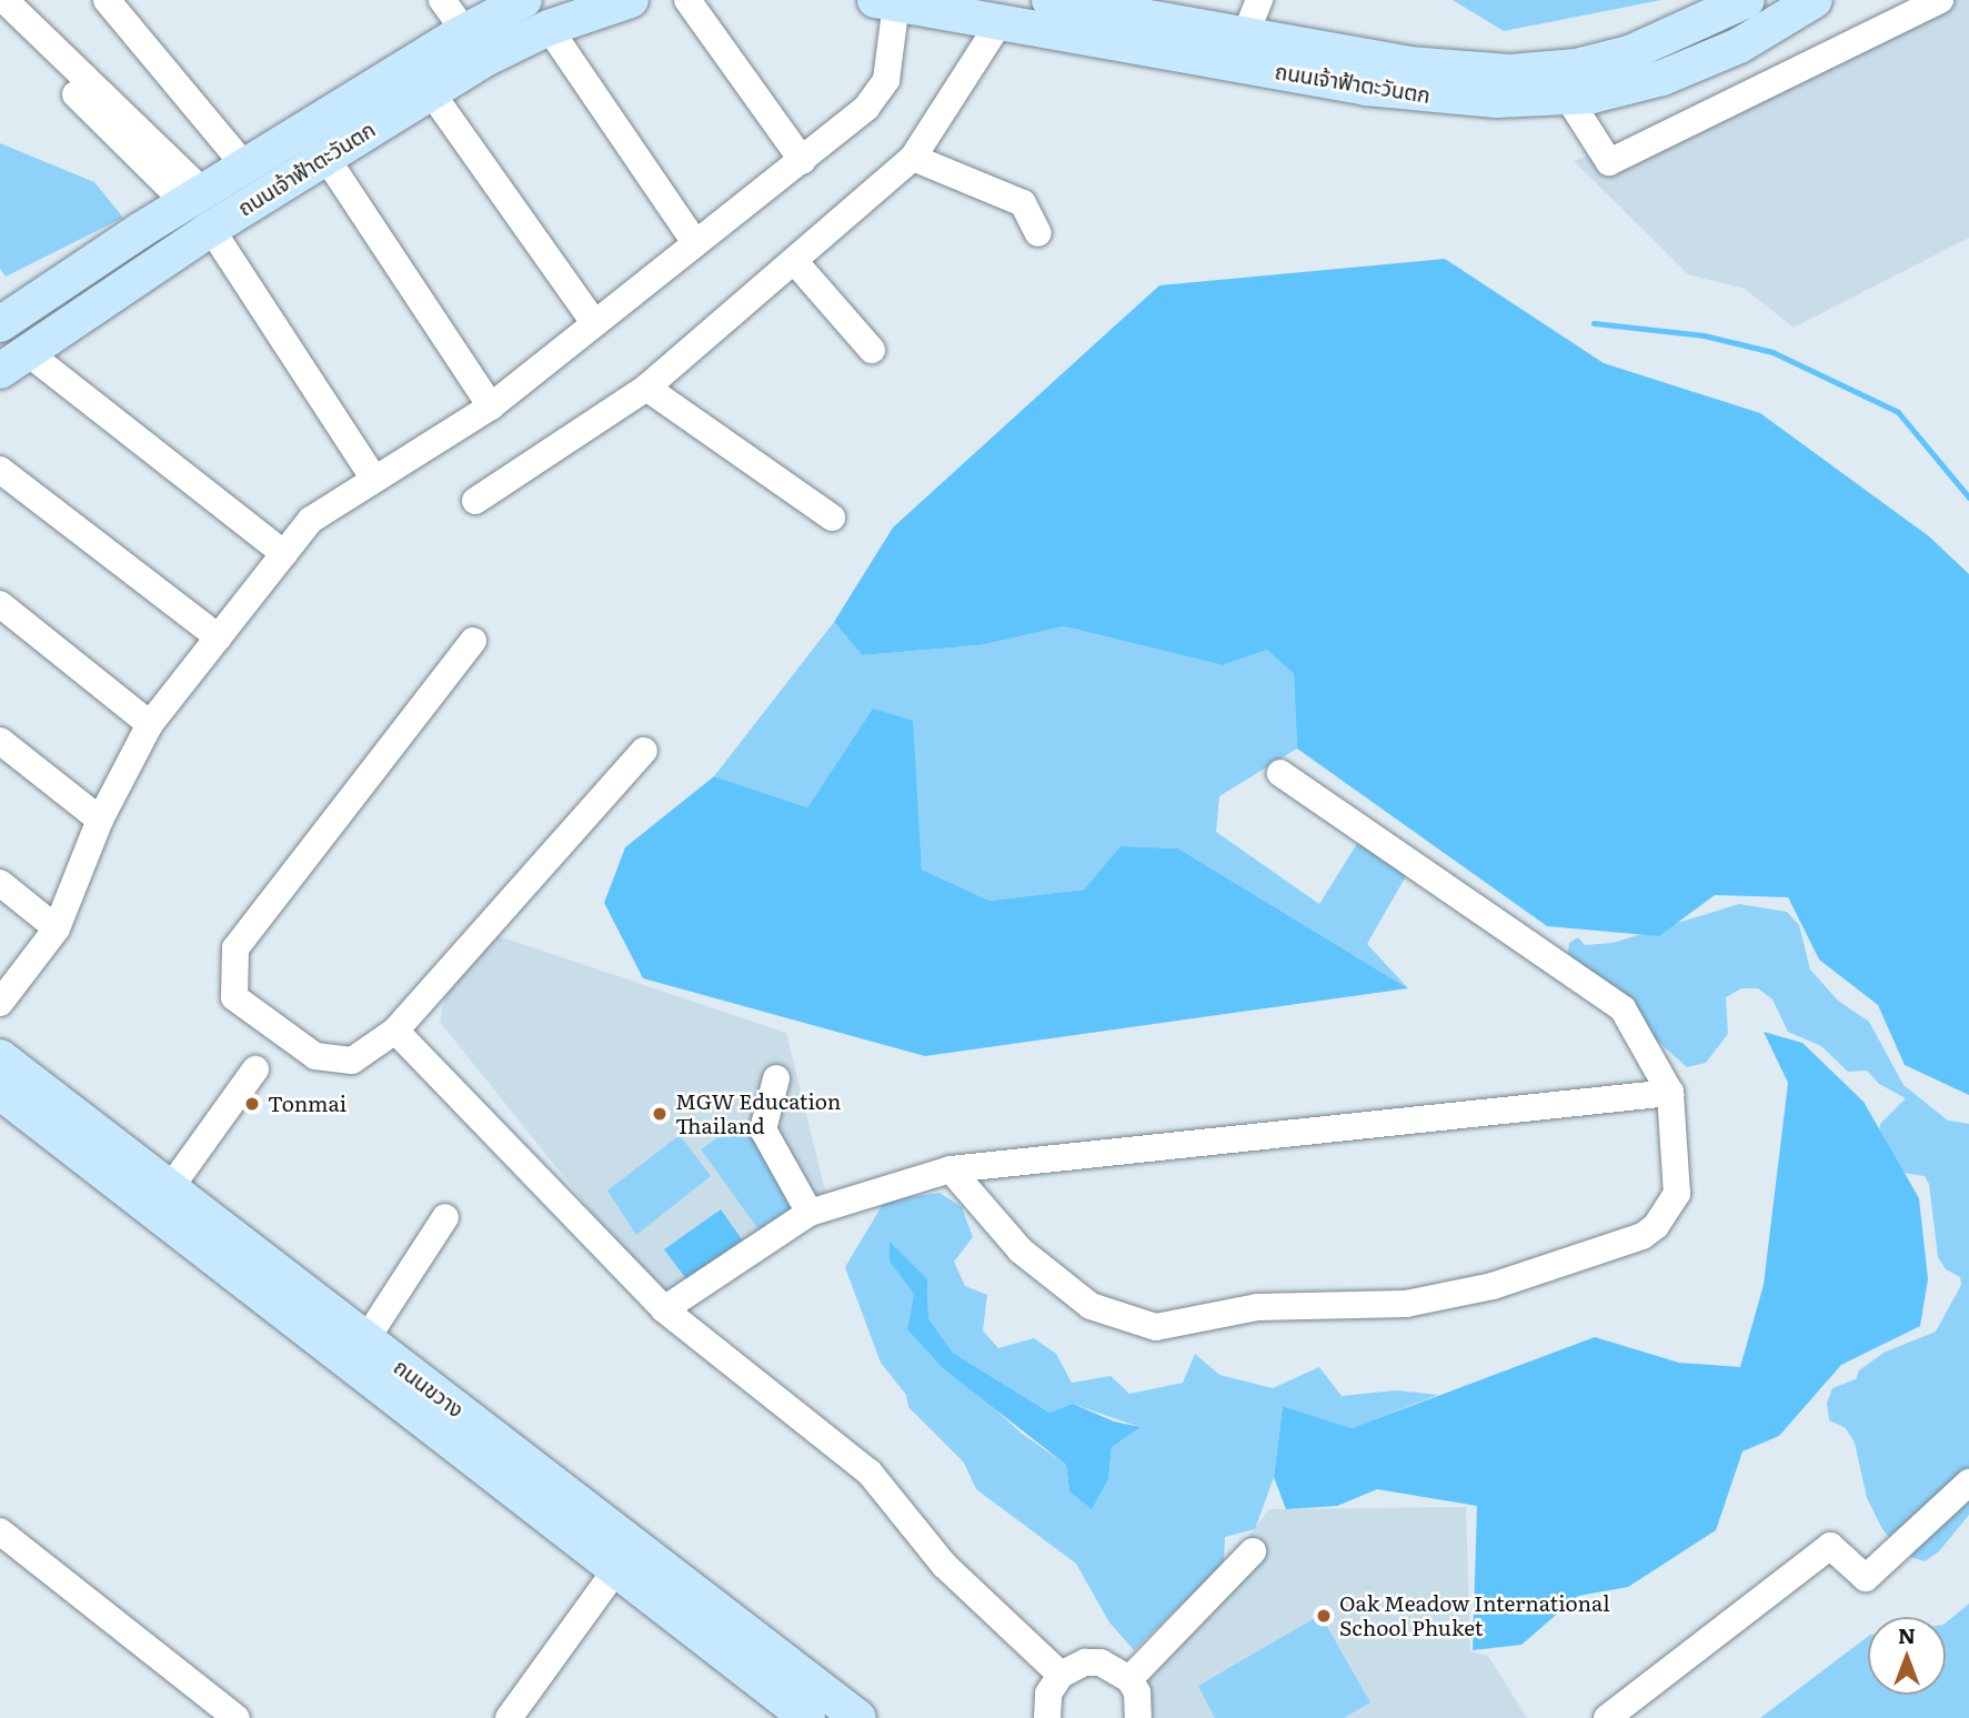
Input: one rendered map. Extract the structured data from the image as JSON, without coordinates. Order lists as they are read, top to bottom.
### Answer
{
  "streets": {
    "main road": ["ถนนเจ้าฟ้าตะวันตก", "ถนนขวาง"]
  },
  "places": ["Tonmai", "MGW Education Thailand", "Oak Meadow International School Phuket"],
  "north": "top"
}
